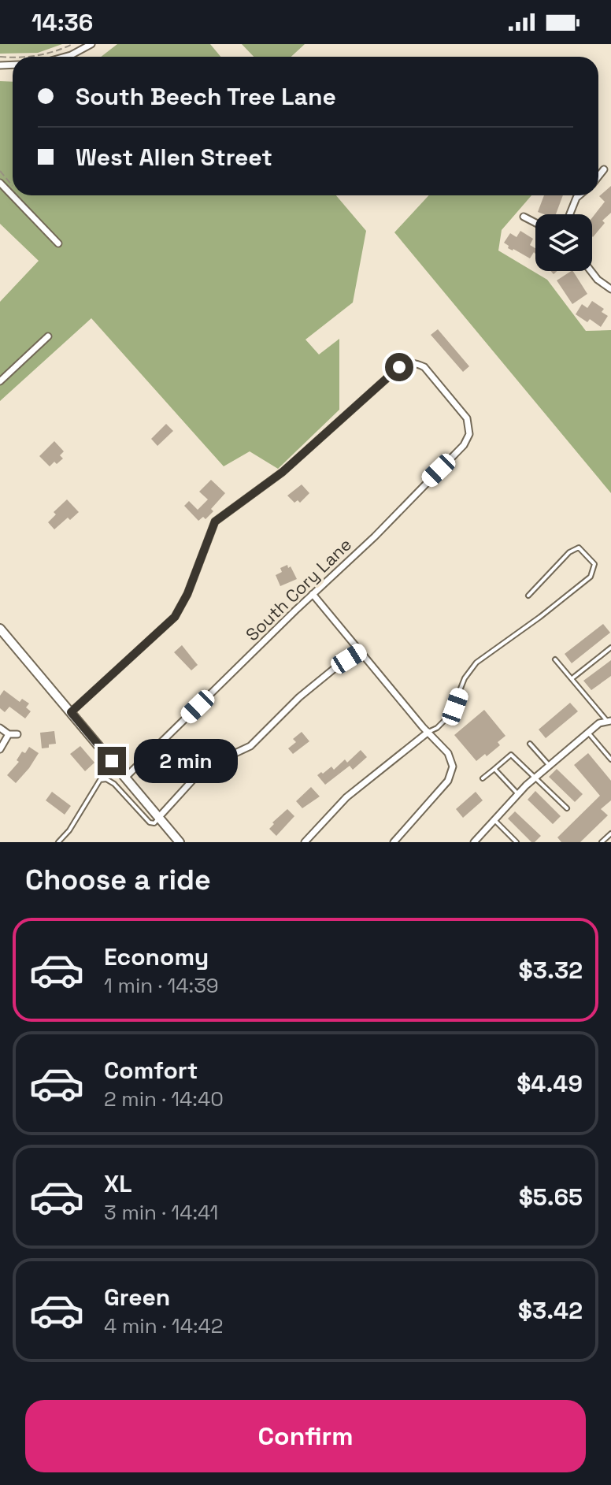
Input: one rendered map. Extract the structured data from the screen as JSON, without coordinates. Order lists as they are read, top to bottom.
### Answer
{
  "streets": {
    "street": ["South Cory Lane"]
  },
  "page": {
    "status": "14:36",
    "banner": ["South Beech Tree Lane", "West Allen Street"],
    "bubble": "2 min",
    "heading": "Choose a ride",
    "list": [
      {
        "name": "Economy",
        "note": "1 min · 14:39",
        "value": "$3.32"
      },
      {
        "name": "Comfort",
        "note": "2 min · 14:40",
        "value": "$4.49"
      },
      {
        "name": "XL",
        "note": "3 min · 14:41",
        "value": "$5.65"
      },
      {
        "name": "Green",
        "note": "4 min · 14:42",
        "value": "$3.42"
      }
    ],
    "buttons": "Confirm"
  }
}
